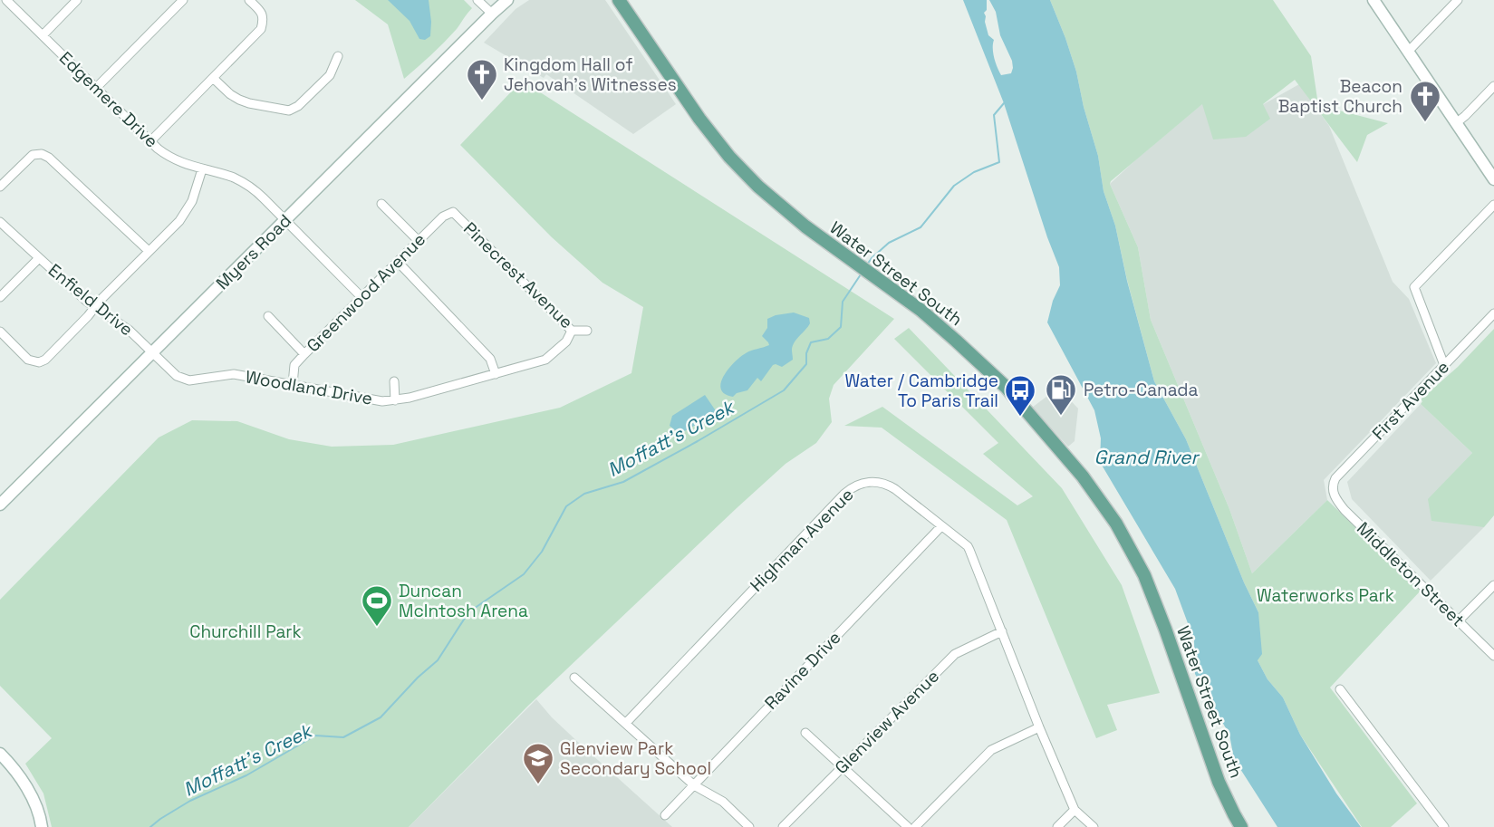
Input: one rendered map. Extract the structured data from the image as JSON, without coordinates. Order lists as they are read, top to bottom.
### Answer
{
  "streets": {
    "main road": ["Myers Road", "Water Street South"],
    "street": [
      "Edgemere Drive",
      "Pinecrest Avenue",
      "Greenwood Avenue",
      "Enfield Drive",
      "Woodland Drive",
      "First Avenue",
      "Highman Avenue",
      "Middleton Street",
      "Ravine Drive",
      "Glenview Avenue"
    ]
  },
  "crossings": [
    ["Edgemere Drive", "Myers Road"],
    ["Edgemere Drive", "Greenwood Avenue"],
    ["Myers Road", "Enfield Drive"],
    ["Myers Road", "Woodland Drive"],
    ["Pinecrest Avenue", "Greenwood Avenue"],
    ["Pinecrest Avenue", "Woodland Drive"],
    ["Greenwood Avenue", "Woodland Drive"],
    ["Enfield Drive", "Woodland Drive"],
    ["First Avenue", "Middleton Street"],
    ["Highman Avenue", "Ravine Drive"],
    ["Highman Avenue", "Glenview Avenue"]
  ],
  "water": ["Moffatt's Creek", "Grand River"],
  "parks": ["Waterworks Park", "Churchill Park"],
  "places": {
    "church": ["Kingdom Hall of Jehovah's Witnesses", "Beacon Baptist Church"],
    "fuel station": ["Petro-Canada"],
    "bus stop": ["Water / Cambridge To Paris Trail"],
    "sports": ["Duncan McIntosh Arena"],
    "school or university": ["Glenview Park Secondary School"]
  }
}
